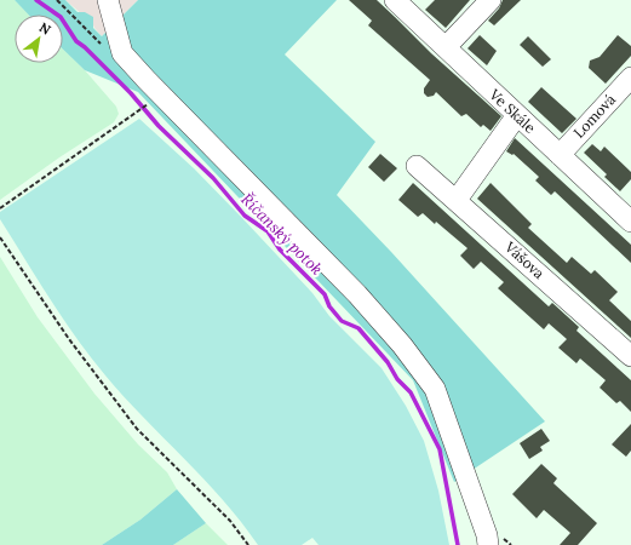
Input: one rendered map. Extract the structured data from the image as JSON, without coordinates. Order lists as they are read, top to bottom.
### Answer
{
  "streets": {
    "street": ["Ve Skále", "Lomová", "Vášova"]
  },
  "crossings": [
    ["Ve Skále", "Lomová"]
  ],
  "water": ["Říčanský potok"],
  "north": "top right"
}
